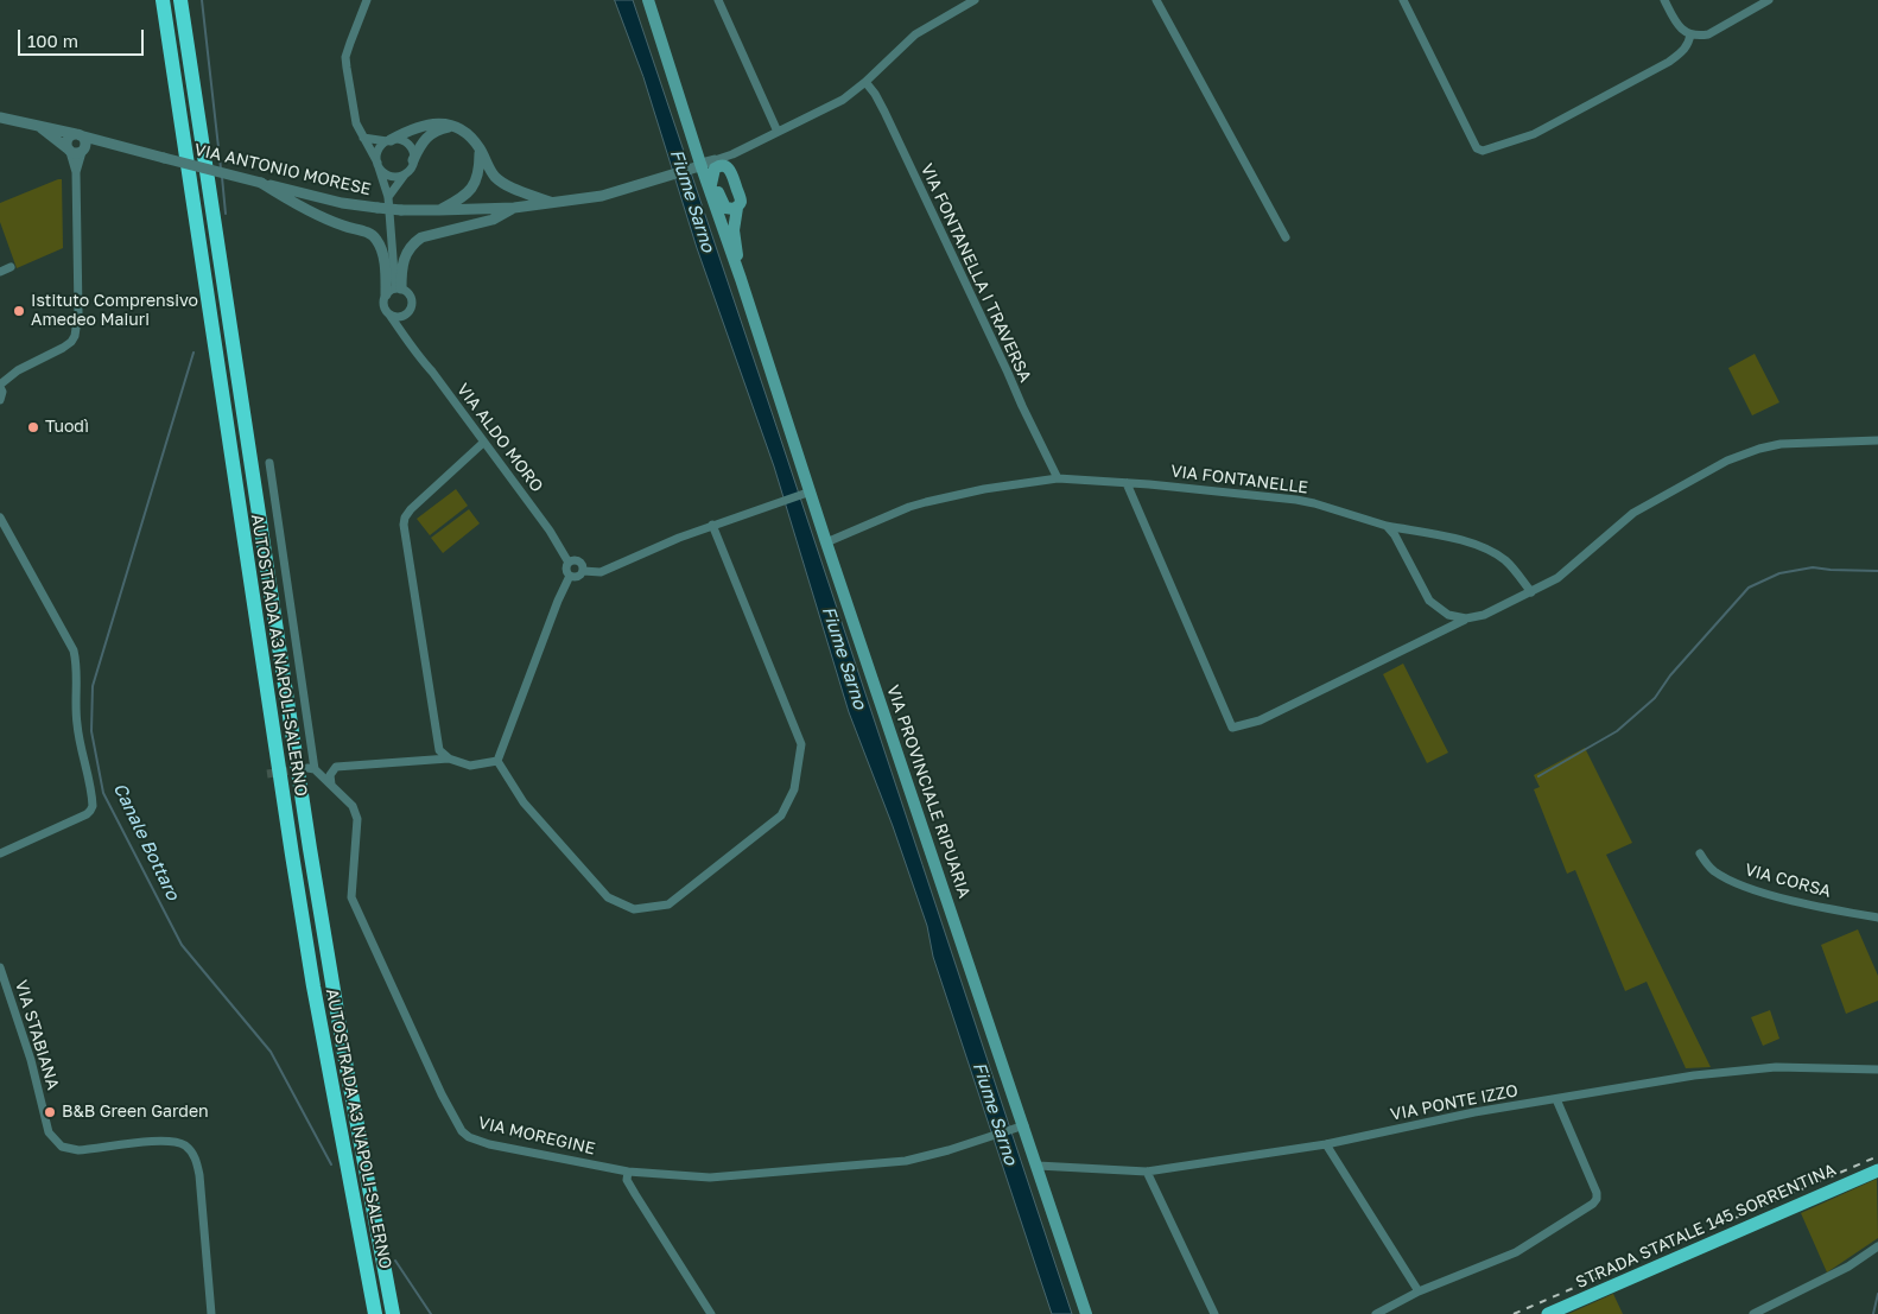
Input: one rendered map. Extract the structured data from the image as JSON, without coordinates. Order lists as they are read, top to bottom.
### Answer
{
  "streets": {
    "highway": ["AUTOSTRADA A3 NAPOLI-SALERNO", "STRADA STATALE 145 SORRENTINA"],
    "main road": ["VIA PROVINCIALE RIPUARIA"],
    "street": [
      "VIA ANTONIO MORESE",
      "VIA FONTANELLA I TRAVERSA",
      "VIA ALDO MORO",
      "VIA FONTANELLE",
      "VIA CORSA",
      "VIA STABIANA",
      "VIA PONTE IZZO",
      "VIA MOREGINE"
    ]
  },
  "crossings": [
    ["VIA ANTONIO MORESE", "VIA PROVINCIALE RIPUARIA"],
    ["VIA FONTANELLA I TRAVERSA", "VIA FONTANELLE"],
    ["VIA FONTANELLE", "VIA PROVINCIALE RIPUARIA"],
    ["VIA PROVINCIALE RIPUARIA", "VIA PONTE IZZO"],
    ["VIA PROVINCIALE RIPUARIA", "VIA MOREGINE"]
  ],
  "water": ["Fiume Sarno", "Canale Bottaro"],
  "places": ["Istituto Comprensivo Amedeo Maiuri", "Tuodì", "B&B Green Garden"],
  "scale_bar": "100 m"
}
